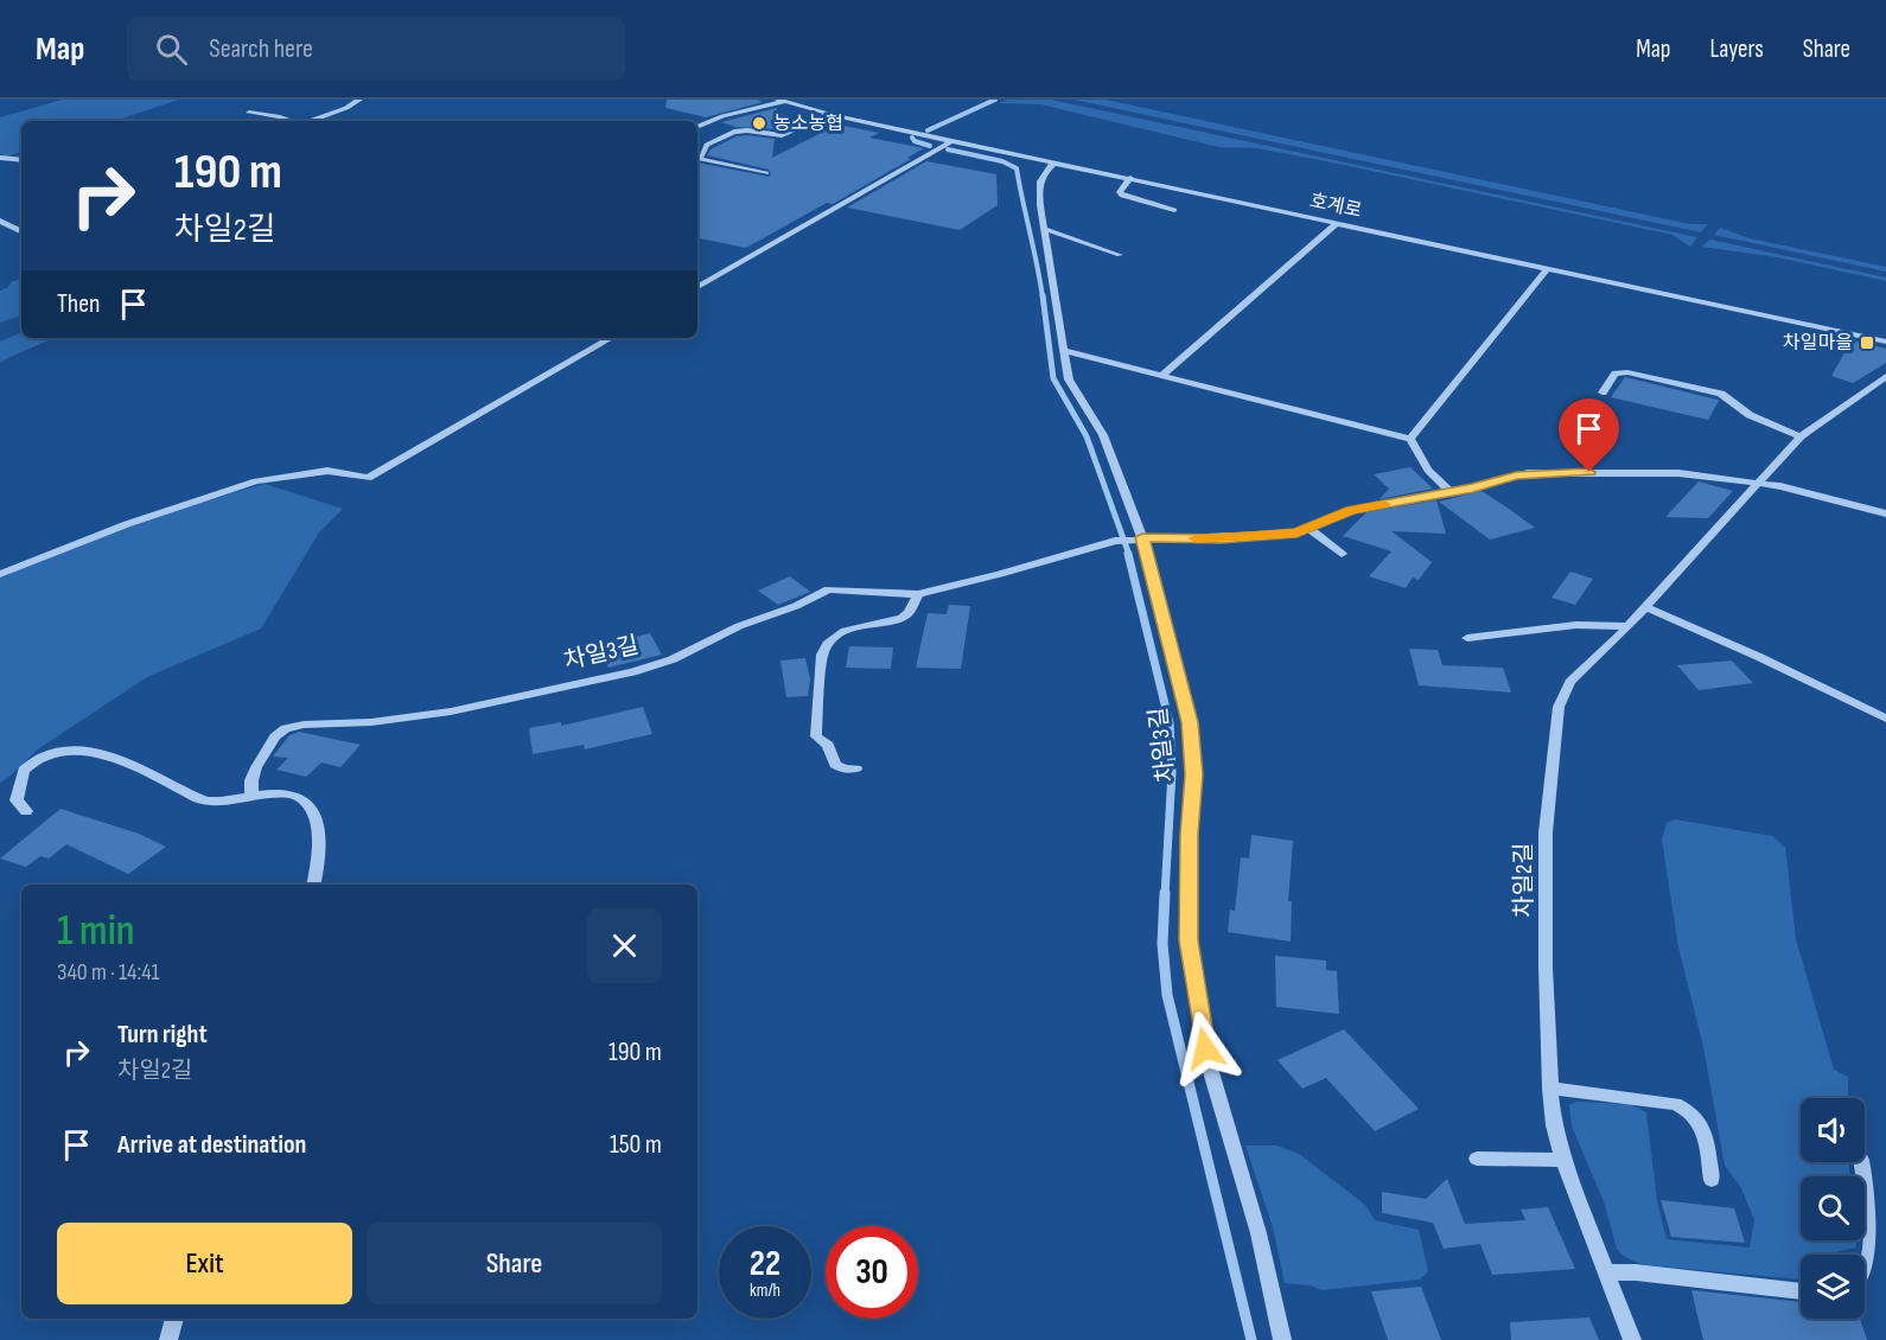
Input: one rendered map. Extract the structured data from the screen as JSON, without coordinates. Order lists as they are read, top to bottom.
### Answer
{
  "streets": {
    "street": ["호계로", "차일3길", "차일2길"]
  },
  "crossings": [
    ["호계로", "차일3길"]
  ],
  "places": {
    "other": ["농소농협"],
    "transit": ["차일마을"]
  },
  "page": {
    "header": "Map",
    "search": "Search here",
    "nav": ["Map", "Layers", "Share"],
    "turn": ["190 m", "차일2길"],
    "then": "Then",
    "heading": ["1 min", "340 m · 14:41"],
    "list": [
      {
        "name": "Turn right",
        "note": "차일2길",
        "value": "190 m"
      },
      {
        "name": "Arrive at destination",
        "value": "150 m"
      }
    ],
    "buttons": ["Exit", "Share"],
    "speed": "22 km/h",
    "limit": "30"
  }
}
